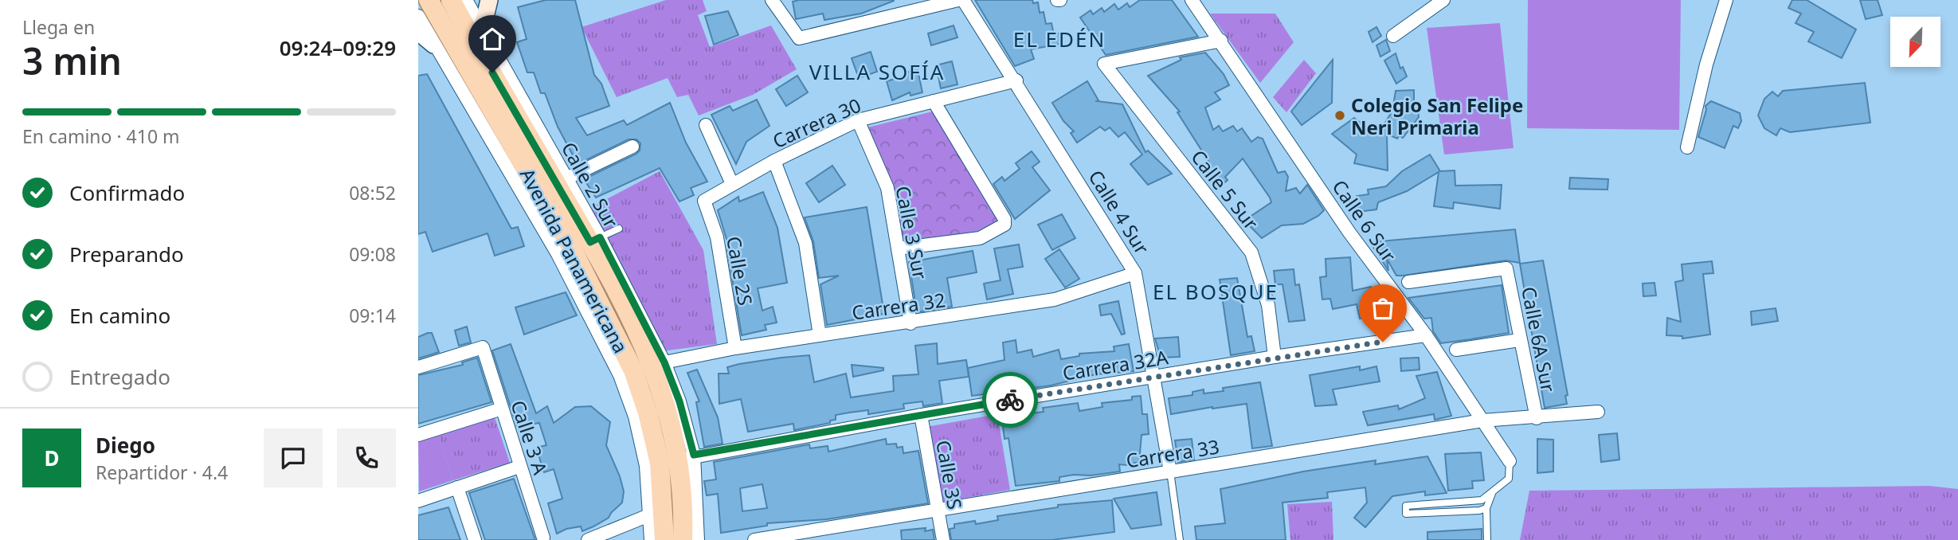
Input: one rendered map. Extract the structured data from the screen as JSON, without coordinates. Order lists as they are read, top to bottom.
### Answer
{
  "streets": {
    "main road": ["Avenida Panamericana"],
    "street": [
      "Carrera 30",
      "Calle 2 Sur",
      "Calle 5 Sur",
      "Calle 4 Sur",
      "Calle 6 Sur",
      "Calle 3 Sur",
      "Calle 2S",
      "Carrera 32",
      "Calle 6A Sur",
      "Carrera 32A",
      "Calle 3 A",
      "Carrera 33",
      "Calle 3S"
    ]
  },
  "crossings": [
    ["Carrera 30", "Calle 4 Sur"],
    ["Carrera 30", "Calle 3 Sur"],
    ["Carrera 30", "Calle 2S"],
    ["Calle 2 Sur", "Avenida Panamericana"],
    ["Calle 2 Sur", "Carrera 32"],
    ["Calle 2 Sur", "Carrera 32A"],
    ["Calle 5 Sur", "Calle 6 Sur"],
    ["Calle 5 Sur", "Carrera 32A"],
    ["Calle 4 Sur", "Carrera 32"],
    ["Calle 4 Sur", "Carrera 32A"],
    ["Calle 4 Sur", "Carrera 33"],
    ["Calle 6 Sur", "Carrera 32A"],
    ["Calle 6 Sur", "Carrera 33"],
    ["Calle 3 Sur", "Carrera 32"],
    ["Avenida Panamericana", "Carrera 32A"],
    ["Calle 2S", "Carrera 32"],
    ["Calle 6A Sur", "Carrera 33"],
    ["Carrera 32A", "Calle 3S"],
    ["Carrera 33", "Calle 3S"]
  ],
  "districts": ["EL EDÉN", "VILLA SOFÍA", "EL BOSQUE"],
  "places": ["Colegio San Felipe Neri Primaria"],
  "north": "bottom left",
  "page": {
    "heading": ["3 min", "Llega en", "09:24–09:29"],
    "panel": ["Diego", "Repartidor · 4.4"],
    "bar": "En camino · 410 m",
    "list": [
      ["Confirmado", "08:52"],
      ["Preparando", "09:08"],
      ["En camino", "09:14"],
      "Entregado"
    ],
    "round": "D"
  }
}
